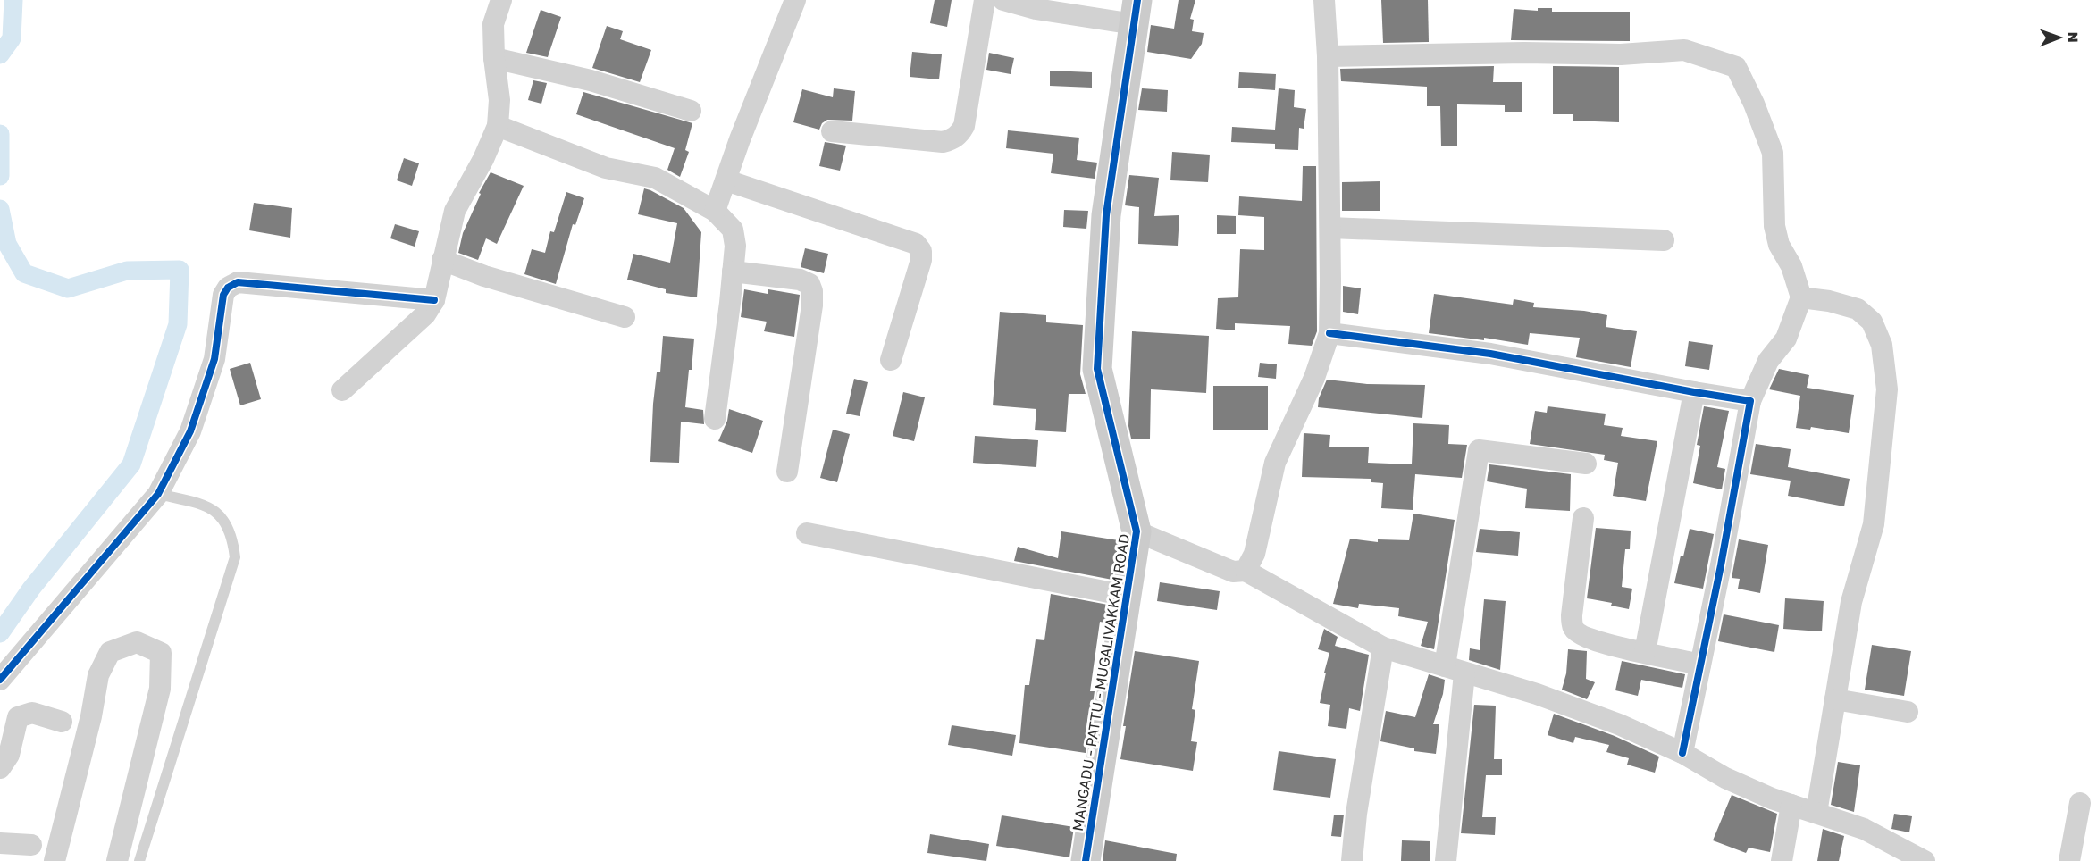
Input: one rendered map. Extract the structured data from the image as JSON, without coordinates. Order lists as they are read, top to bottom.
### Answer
{
  "streets": {
    "street": ["MANGADU - PATTU - MUGALIVAKKAM ROAD"]
  },
  "north": "right"
}
